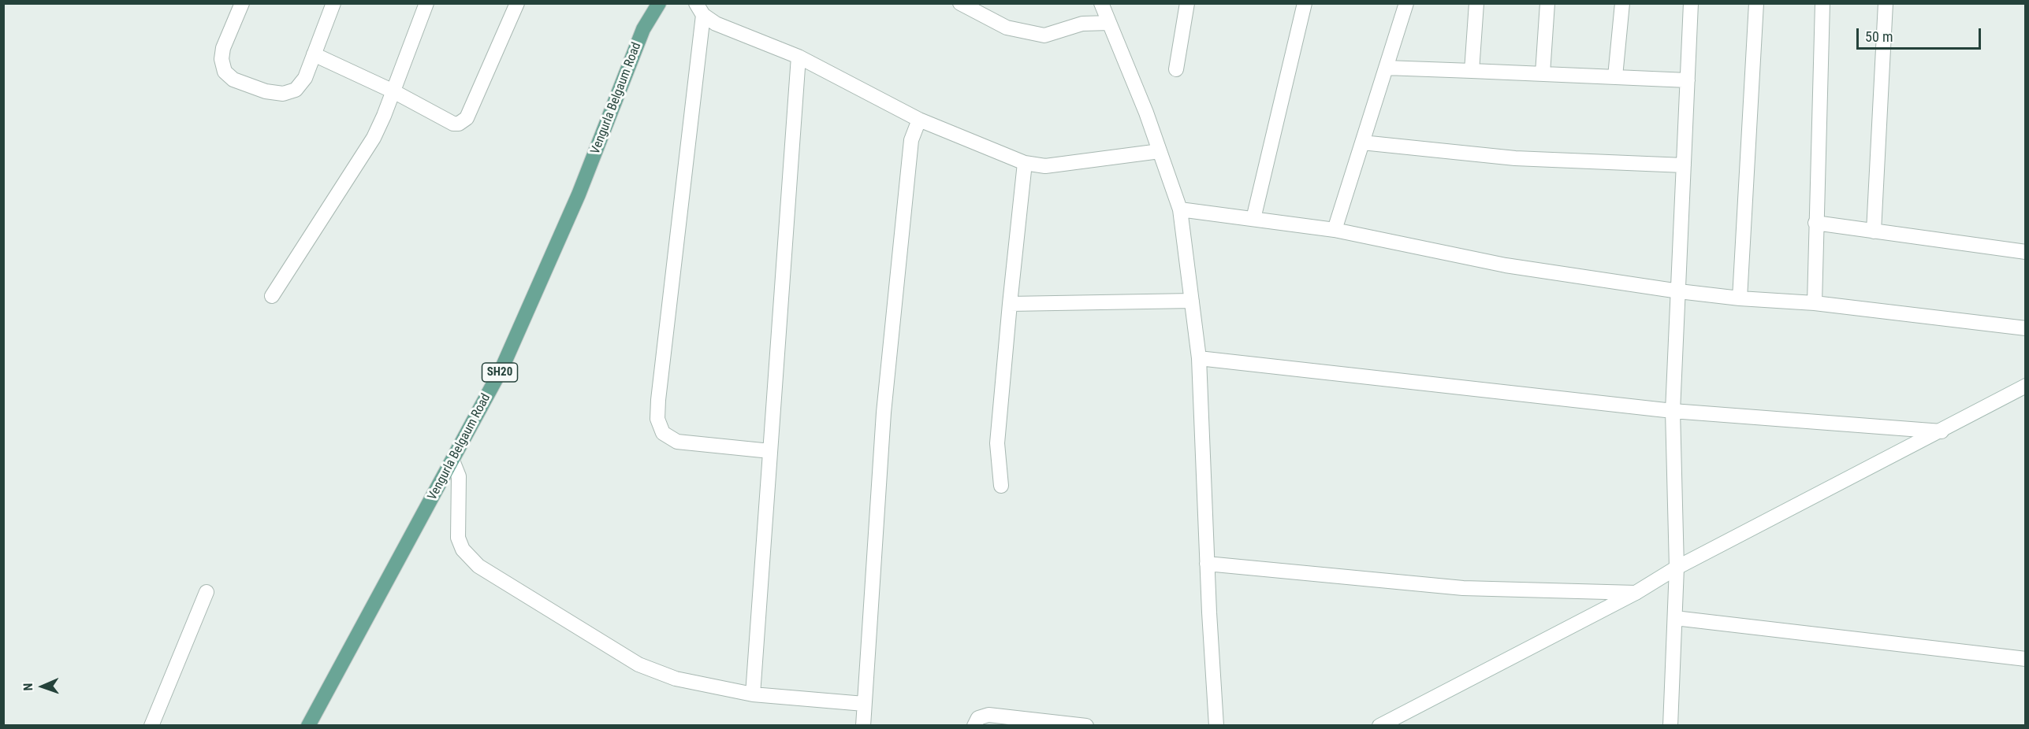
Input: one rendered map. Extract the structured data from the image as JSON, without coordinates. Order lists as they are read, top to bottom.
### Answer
{
  "streets": {
    "main road": ["Vengurla Belgaum Road", "SH20"]
  },
  "scale_bar": "50 m",
  "north": "left"
}
